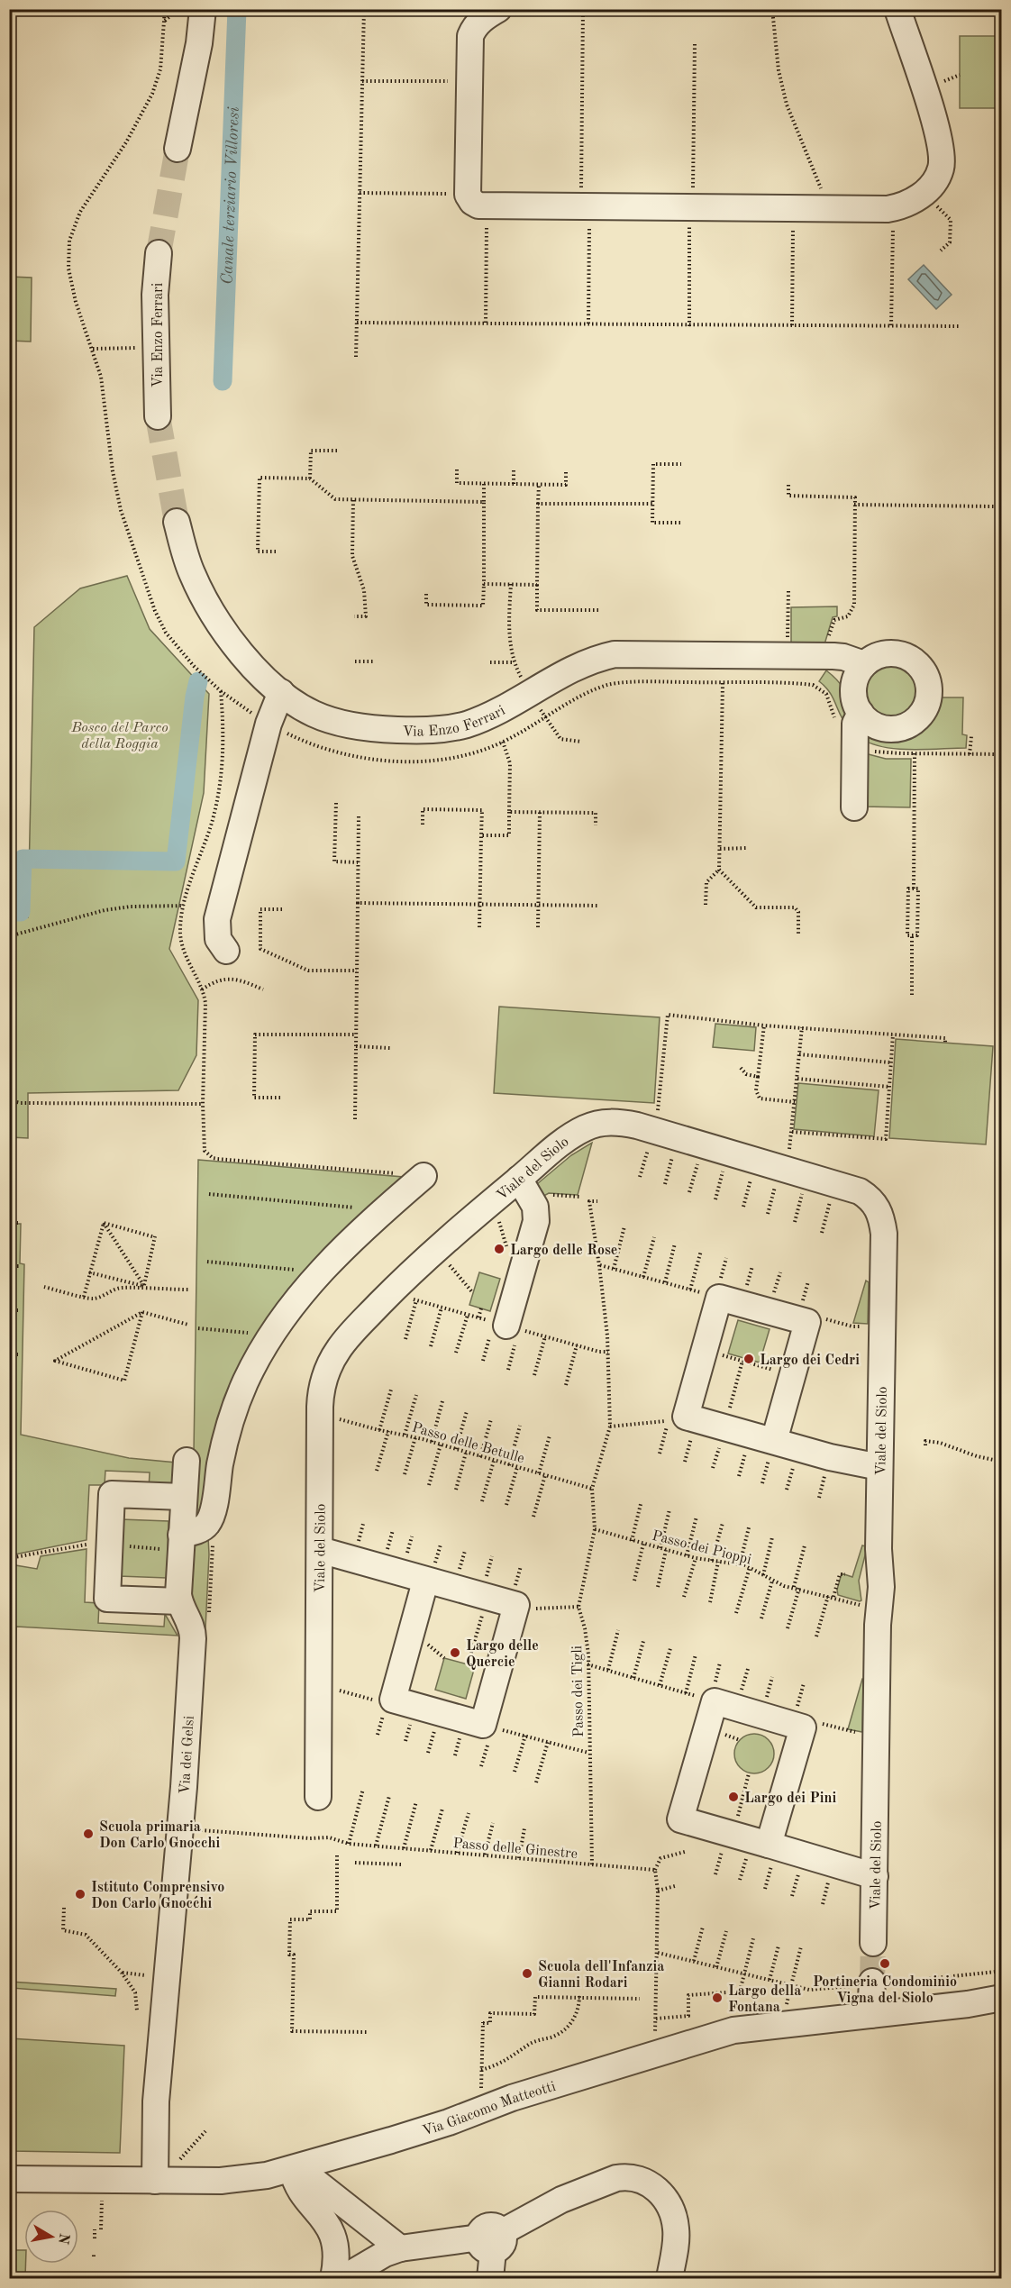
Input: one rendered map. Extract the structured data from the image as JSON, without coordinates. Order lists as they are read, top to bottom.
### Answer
{
  "streets": {
    "street": [
      "Via Enzo Ferrari",
      "Viale del Siolo",
      "Via dei Gelsi",
      "Via Giacomo Matteotti"
    ],
    "path": [
      "Passo delle Betulle",
      "Passo dei Pioppi",
      "Passo dei Tigli",
      "Passo delle Ginestre"
    ]
  },
  "crossings": [
    ["Viale del Siolo", "Passo dei Pioppi"],
    ["Passo delle Betulle", "Passo dei Tigli"],
    ["Passo dei Pioppi", "Passo dei Tigli"],
    ["Passo dei Tigli", "Passo delle Ginestre"],
    ["Via dei Gelsi", "Via Giacomo Matteotti"]
  ],
  "water": ["Canale terziario Villoresi"],
  "parks": ["Bosco del Parco della Roggia"],
  "places": [
    "Largo delle Rose",
    "Largo dei Cedri",
    "Largo delle Quercie",
    "Largo dei Pini",
    "Scuola primaria Don Carlo Gnocchi",
    "Istituto Comprensivo Don Carlo Gnocchi",
    "Portineria Condominio Vigna del Siolo",
    "Scuola dell'Infanzia Gianni Rodari",
    "Largo della Fontana"
  ],
  "north": "right"
}
